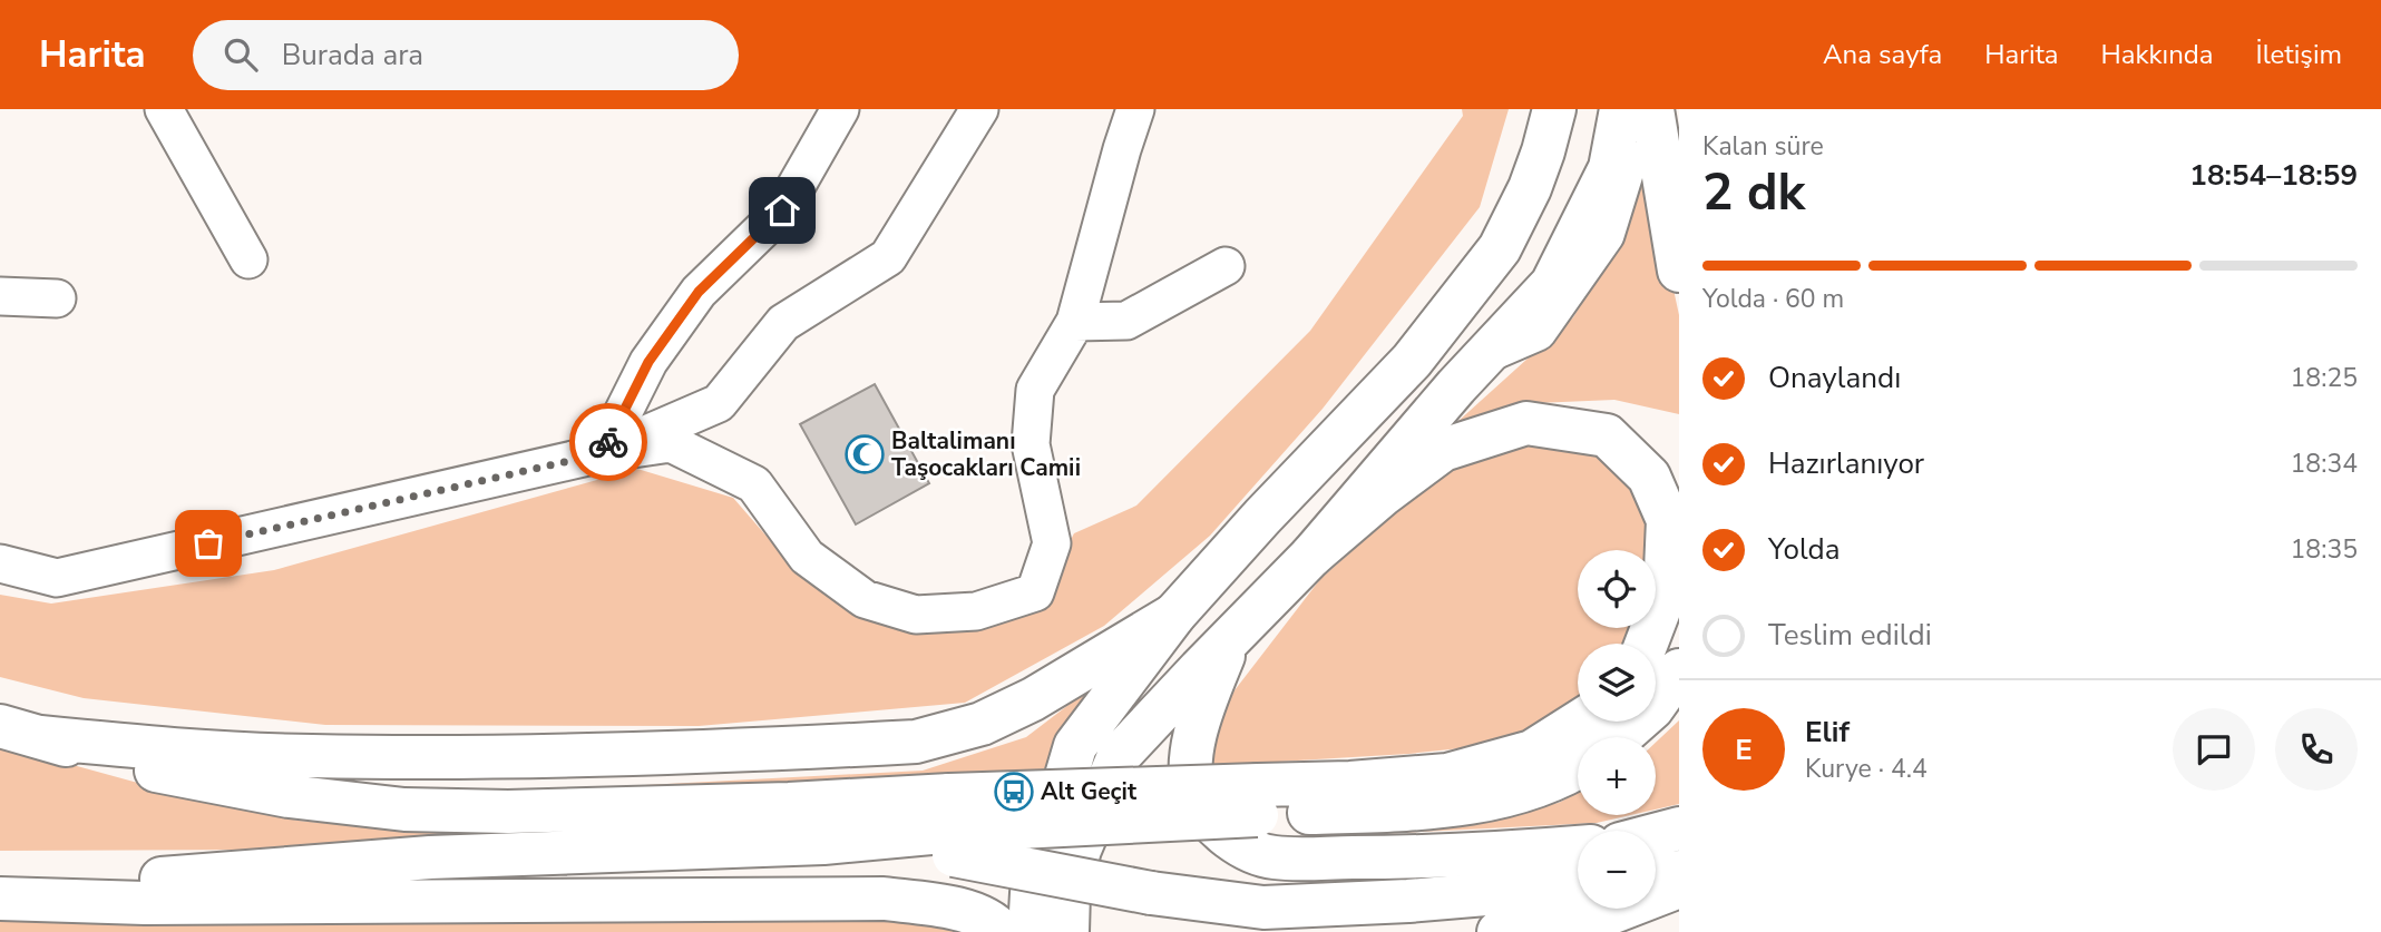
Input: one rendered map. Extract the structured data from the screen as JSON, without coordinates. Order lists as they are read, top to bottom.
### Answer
{
  "places": {
    "mosque": ["Baltalimanı Taşocakları Camii"],
    "bus stop": ["Alt Geçit"]
  },
  "page": {
    "header": "Harita",
    "search": "Burada ara",
    "nav": [
      "Ana sayfa",
      "Harita",
      "Hakkında",
      "İletişim"
    ],
    "heading": ["2 dk", "Kalan süre", "18:54–18:59"],
    "panel": ["Elif", "Kurye · 4.4"],
    "bar": "Yolda · 60 m",
    "list": [
      ["Onaylandı", "18:25"],
      ["Hazırlanıyor", "18:34"],
      ["Yolda", "18:35"],
      "Teslim edildi"
    ],
    "map_buttons": ["+", "−"],
    "round": "E"
  }
}
